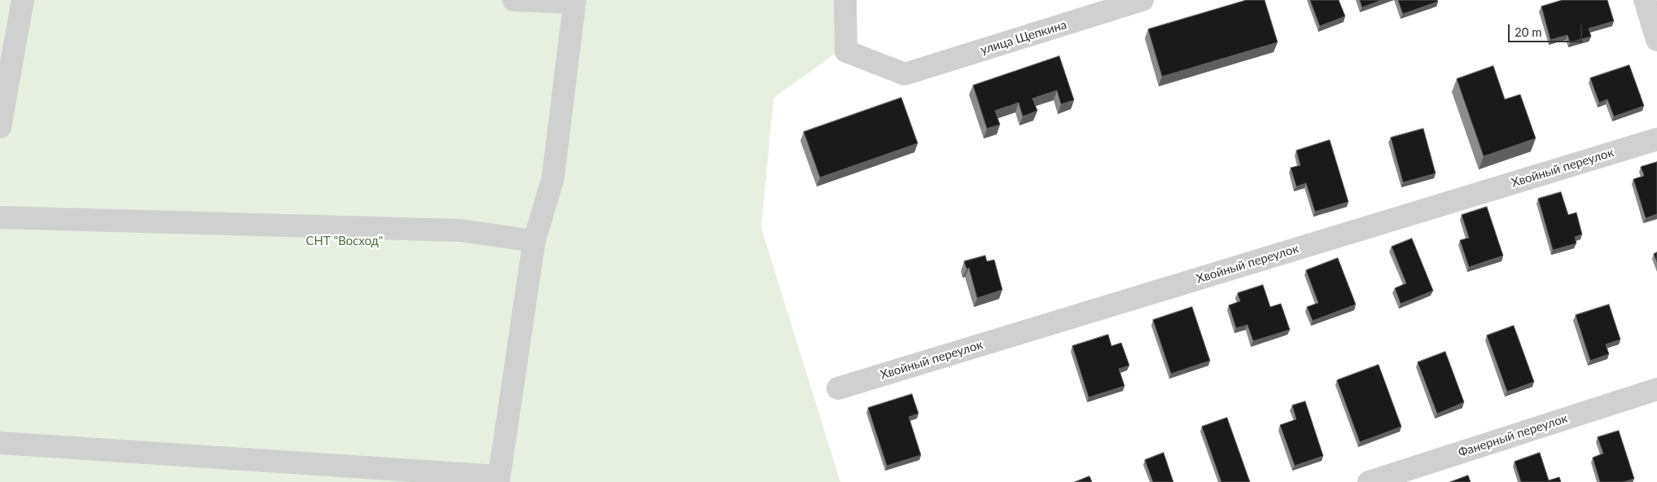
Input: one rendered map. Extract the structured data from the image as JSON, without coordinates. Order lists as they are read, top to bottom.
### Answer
{
  "streets": {
    "street": ["улица Щепкина", "Хвойный переулок", "Фанерный переулок"]
  },
  "parks": ["СНТ \"Восход\""],
  "scale_bar": "20 m"
}
